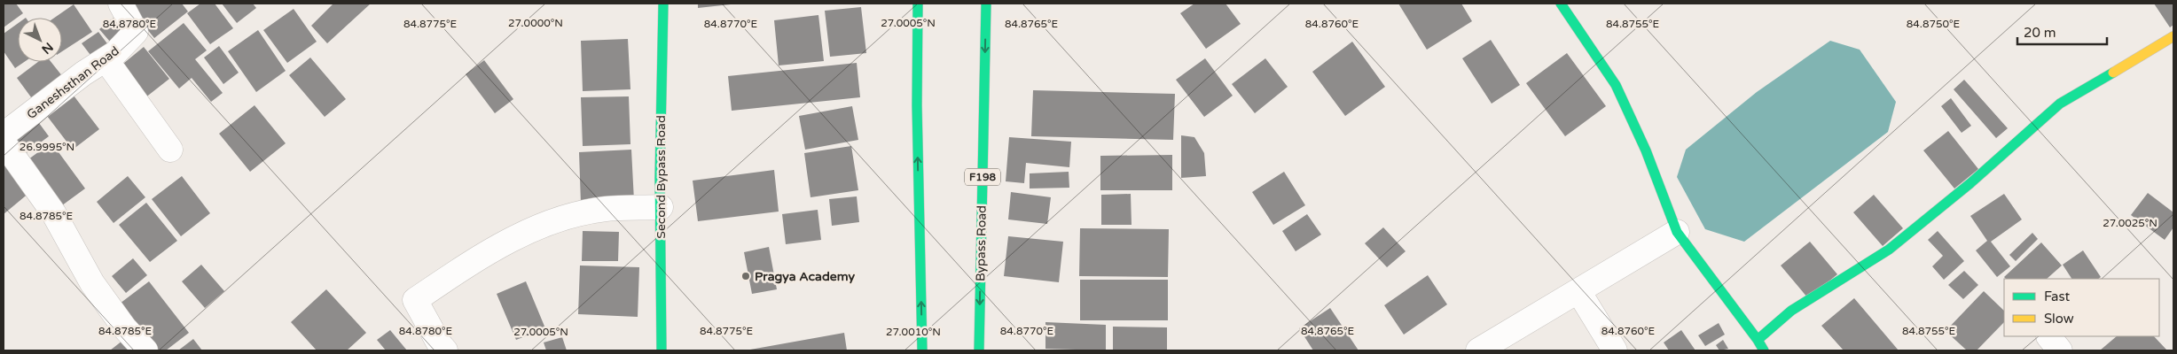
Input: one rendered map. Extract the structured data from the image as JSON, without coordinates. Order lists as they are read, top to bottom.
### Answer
{
  "streets": {
    "street": [
      "Ganeshsthan Road",
      "Second Bypass Road",
      "F198",
      "Bypass Road"
    ]
  },
  "places": ["Pragya Academy"],
  "legend": ["Fast", "Slow"],
  "scale_bar": "20 m",
  "north": "bottom right",
  "coordinates": [
    "27.0000°N",
    "27.0005°N",
    "84.8780°E",
    "84.8775°E",
    "84.8770°E",
    "84.8765°E",
    "84.8760°E",
    "84.8755°E",
    "84.8750°E",
    "26.9995°N",
    "84.8785°E",
    "27.0025°N",
    "27.0010°N"
  ]
}
